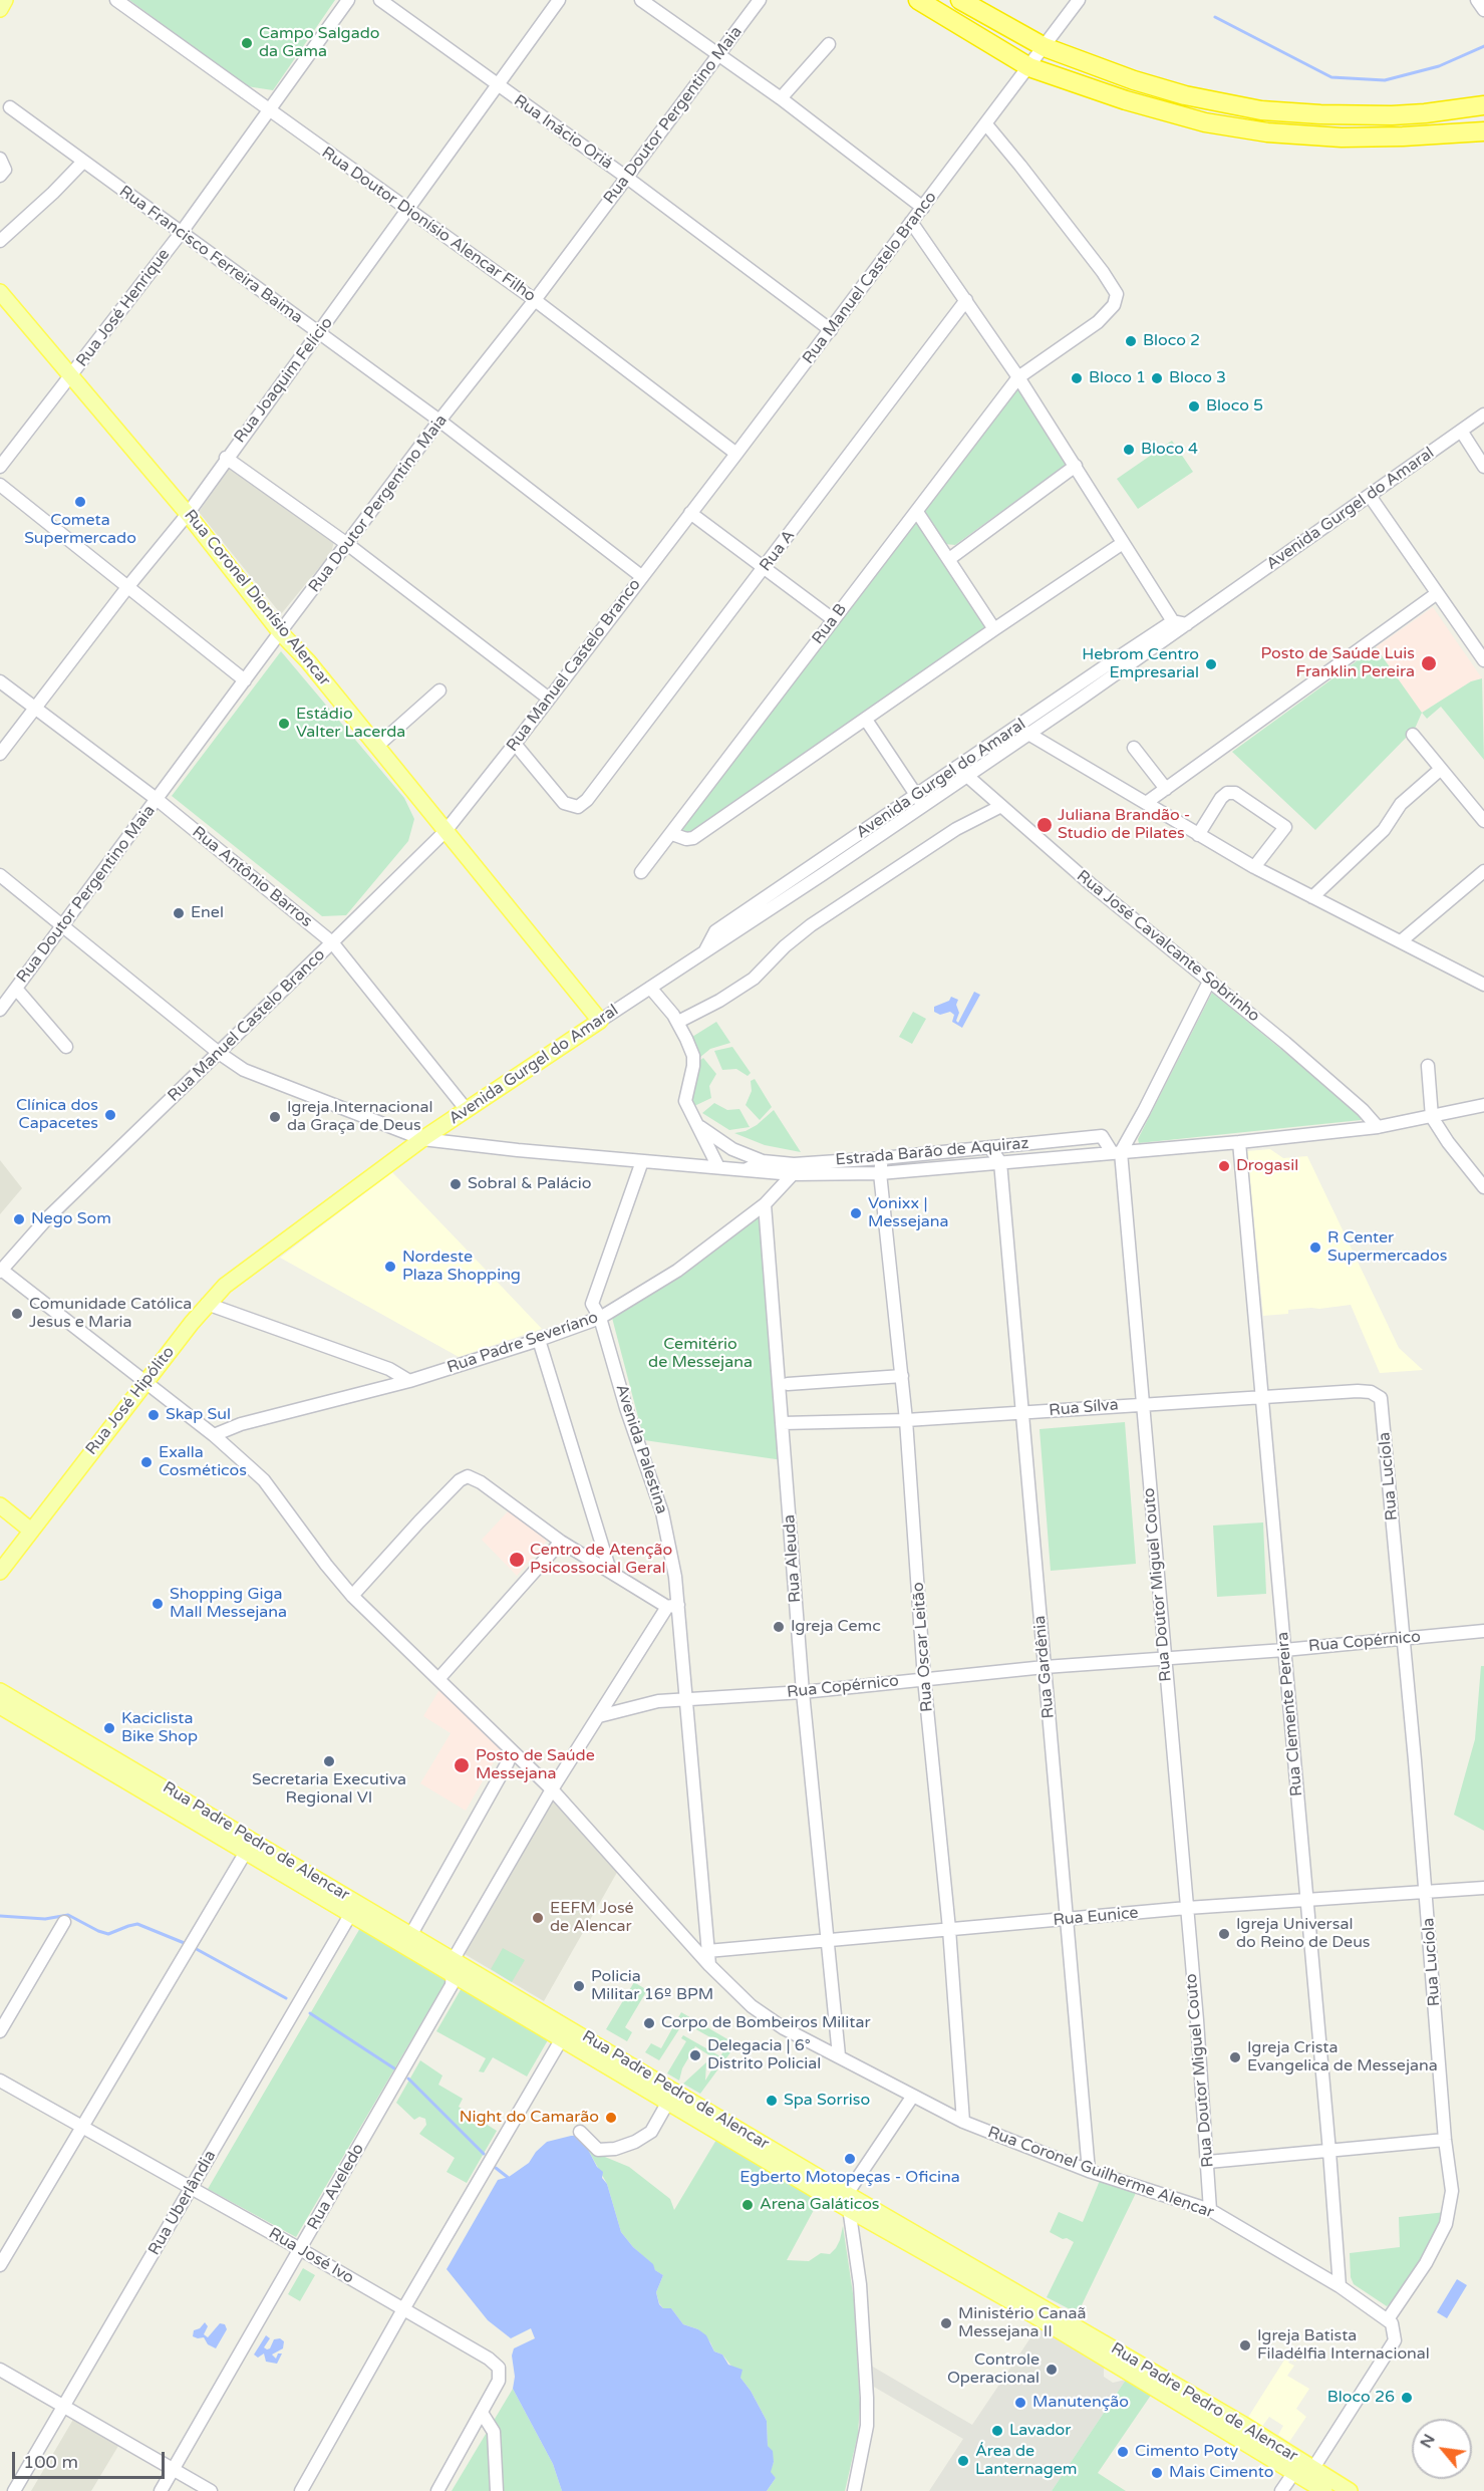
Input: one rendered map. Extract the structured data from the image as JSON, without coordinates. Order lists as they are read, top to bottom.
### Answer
{
  "streets": {
    "main road": [
      "Avenida Gurgel do Amaral",
      "Rua Coronel Dionísio Alencar",
      "Rua José Hipólito",
      "Rua Padre Pedro de Alencar"
    ],
    "street": [
      "Rua Doutor Pergentino Maia",
      "Rua Inácio Oriá",
      "Rua Doutor Dionísio Alencar Filho",
      "Rua Francisco Ferreira Baima",
      "Rua Manuel Castelo Branco",
      "Rua José Henrique",
      "Rua Joaquim Felício",
      "Rua A",
      "Rua B",
      "Rua Antônio Barros",
      "Rua José Cavalcante Sobrinho",
      "Estrada Barão de Aquiraz",
      "Rua Padre Severíano",
      "Rua Sílva",
      "Avenida Palestina",
      "Rua Lucíola",
      "Rua Aleuda",
      "Rua Doutor Miguel Couto",
      "Rua Copérnico",
      "Rua Oscar Leitão",
      "Rua Gardênia",
      "Rua Clemente Pereira",
      "Rua Eunice",
      "Rua Coronel Guilherme Alencar",
      "Rua Aveledo",
      "Rua Uberlândia",
      "Rua José Ivo"
    ]
  },
  "crossings": [
    ["Rua Doutor Pergentino Maia", "Rua Inácio Oriá"],
    ["Rua Doutor Pergentino Maia", "Rua Doutor Dionísio Alencar Filho"],
    ["Rua Doutor Pergentino Maia", "Rua Francisco Ferreira Baima"],
    ["Rua Doutor Pergentino Maia", "Rua Coronel Dionísio Alencar"],
    ["Rua Doutor Pergentino Maia", "Rua Antônio Barros"],
    ["Rua Doutor Pergentino Maia", "Estrada Barão de Aquiraz"],
    ["Rua Inácio Oriá", "Rua Manuel Castelo Branco"],
    ["Rua Inácio Oriá", "Rua Joaquim Felício"],
    ["Rua Doutor Dionísio Alencar Filho", "Rua Manuel Castelo Branco"],
    ["Rua Doutor Dionísio Alencar Filho", "Rua José Henrique"],
    ["Rua Doutor Dionísio Alencar Filho", "Rua Joaquim Felício"],
    ["Rua Francisco Ferreira Baima", "Rua Manuel Castelo Branco"],
    ["Rua Francisco Ferreira Baima", "Rua José Henrique"],
    ["Rua Francisco Ferreira Baima", "Rua Joaquim Felício"],
    ["Rua Manuel Castelo Branco", "Rua A"],
    ["Rua Manuel Castelo Branco", "Rua Coronel Dionísio Alencar"],
    ["Rua Manuel Castelo Branco", "Rua B"],
    ["Rua Manuel Castelo Branco", "Rua Antônio Barros"],
    ["Rua Manuel Castelo Branco", "Estrada Barão de Aquiraz"],
    ["Rua Manuel Castelo Branco", "Rua Coronel Guilherme Alencar"],
    ["Rua José Henrique", "Rua Coronel Dionísio Alencar"],
    ["Rua Joaquim Felício", "Rua Coronel Dionísio Alencar"],
    ["Rua Joaquim Felício", "Rua Antônio Barros"],
    ["Avenida Gurgel do Amaral", "Rua Coronel Dionísio Alencar"],
    ["Avenida Gurgel do Amaral", "Rua Antônio Barros"],
    ["Avenida Gurgel do Amaral", "Rua José Cavalcante Sobrinho"],
    ["Avenida Gurgel do Amaral", "Estrada Barão de Aquiraz"],
    ["Avenida Gurgel do Amaral", "Rua José Hipólito"],
    ["Rua José Cavalcante Sobrinho", "Estrada Barão de Aquiraz"],
    ["Estrada Barão de Aquiraz", "Rua Padre Severíano"],
    ["Estrada Barão de Aquiraz", "Rua José Hipólito"],
    ["Estrada Barão de Aquiraz", "Avenida Palestina"],
    ["Estrada Barão de Aquiraz", "Rua Doutor Miguel Couto"],
    ["Estrada Barão de Aquiraz", "Rua Oscar Leitão"],
    ["Estrada Barão de Aquiraz", "Rua Gardênia"],
    ["Estrada Barão de Aquiraz", "Rua Clemente Pereira"],
    ["Rua Padre Severíano", "Avenida Palestina"],
    ["Rua Padre Severíano", "Rua Aleuda"],
    ["Rua Padre Severíano", "Rua Coronel Guilherme Alencar"],
    ["Rua José Hipólito", "Rua Coronel Guilherme Alencar"],
    ["Rua Sílva", "Rua Lucíola"],
    ["Rua Sílva", "Rua Aleuda"],
    ["Rua Sílva", "Rua Doutor Miguel Couto"],
    ["Rua Sílva", "Rua Oscar Leitão"],
    ["Rua Sílva", "Rua Gardênia"],
    ["Rua Sílva", "Rua Clemente Pereira"],
    ["Avenida Palestina", "Rua Copérnico"],
    ["Avenida Palestina", "Rua Eunice"],
    ["Avenida Palestina", "Rua Coronel Guilherme Alencar"],
    ["Avenida Palestina", "Rua Aveledo"],
    ["Rua Lucíola", "Rua Copérnico"],
    ["Rua Lucíola", "Rua Eunice"],
    ["Rua Lucíola", "Rua Coronel Guilherme Alencar"],
    ["Rua Aleuda", "Rua Copérnico"],
    ["Rua Aleuda", "Rua Eunice"],
    ["Rua Aleuda", "Rua Coronel Guilherme Alencar"],
    ["Rua Doutor Miguel Couto", "Rua Copérnico"],
    ["Rua Doutor Miguel Couto", "Rua Eunice"],
    ["Rua Doutor Miguel Couto", "Rua Coronel Guilherme Alencar"],
    ["Rua Copérnico", "Rua Oscar Leitão"],
    ["Rua Copérnico", "Rua Gardênia"],
    ["Rua Copérnico", "Rua Clemente Pereira"],
    ["Rua Copérnico", "Rua Aveledo"],
    ["Rua Oscar Leitão", "Rua Eunice"],
    ["Rua Oscar Leitão", "Rua Coronel Guilherme Alencar"],
    ["Rua Gardênia", "Rua Eunice"],
    ["Rua Gardênia", "Rua Coronel Guilherme Alencar"],
    ["Rua Clemente Pereira", "Rua Eunice"],
    ["Rua Clemente Pereira", "Rua Coronel Guilherme Alencar"],
    ["Rua Padre Pedro de Alencar", "Rua Aveledo"],
    ["Rua Padre Pedro de Alencar", "Rua Uberlândia"],
    ["Rua Coronel Guilherme Alencar", "Rua Aveledo"],
    ["Rua Aveledo", "Rua José Ivo"],
    ["Rua Uberlândia", "Rua José Ivo"]
  ],
  "parks": ["Cemitério de Messejana"],
  "places": [
    "Campo Salgado da Gama",
    "Bloco 2",
    "Bloco 1",
    "Bloco 3",
    "Bloco 5",
    "Bloco 4",
    "Cometa Supermercado",
    "Posto de Saúde Luis Franklin Pereira",
    "Hebrom Centro Empresarial",
    "Estádio Valter Lacerda",
    "Juliana Brandão - Studio de Pilates",
    "Enel",
    "Clínica dos Capacetes",
    "Igreja Internacional da Graça de Deus",
    "Drogasil",
    "Sobral & Palácio",
    "Vonixx | Messejana",
    "Nego Som",
    "R Center Supermercados",
    "Nordeste Plaza Shopping",
    "Comunidade Católica Jesus e Maria",
    "Skap Sul",
    "Exalla Cosméticos",
    "Centro de Atenção Psicossocial Geral",
    "Shopping Giga Mall Messejana",
    "Igreja Cemc",
    "Kaciclista Bike Shop",
    "Secretaria Executiva Regional VI",
    "Posto de Saúde Messejana",
    "EEFM José de Alencar",
    "Igreja Universal do Reino de Deus",
    "Policia Militar 16º BPM",
    "Corpo de Bombeiros Militar",
    "Delegacia | 6° Distrito Policial",
    "Igreja Crista Evangelica de Messejana",
    "Spa Sorriso",
    "Night do Camarão",
    "Egberto Motopeças - Oficina",
    "Arena Galáticos",
    "Ministério Canaã Messejana II",
    "Igreja Batista Filadélfia Internacional",
    "Controle Operacional",
    "Bloco 26",
    "Manutenção",
    "Lavador",
    "Cimento Poty",
    "Área de Lanternagem",
    "Mais Cimento"
  ],
  "scale_bar": "100 m",
  "north": "top left"
}
